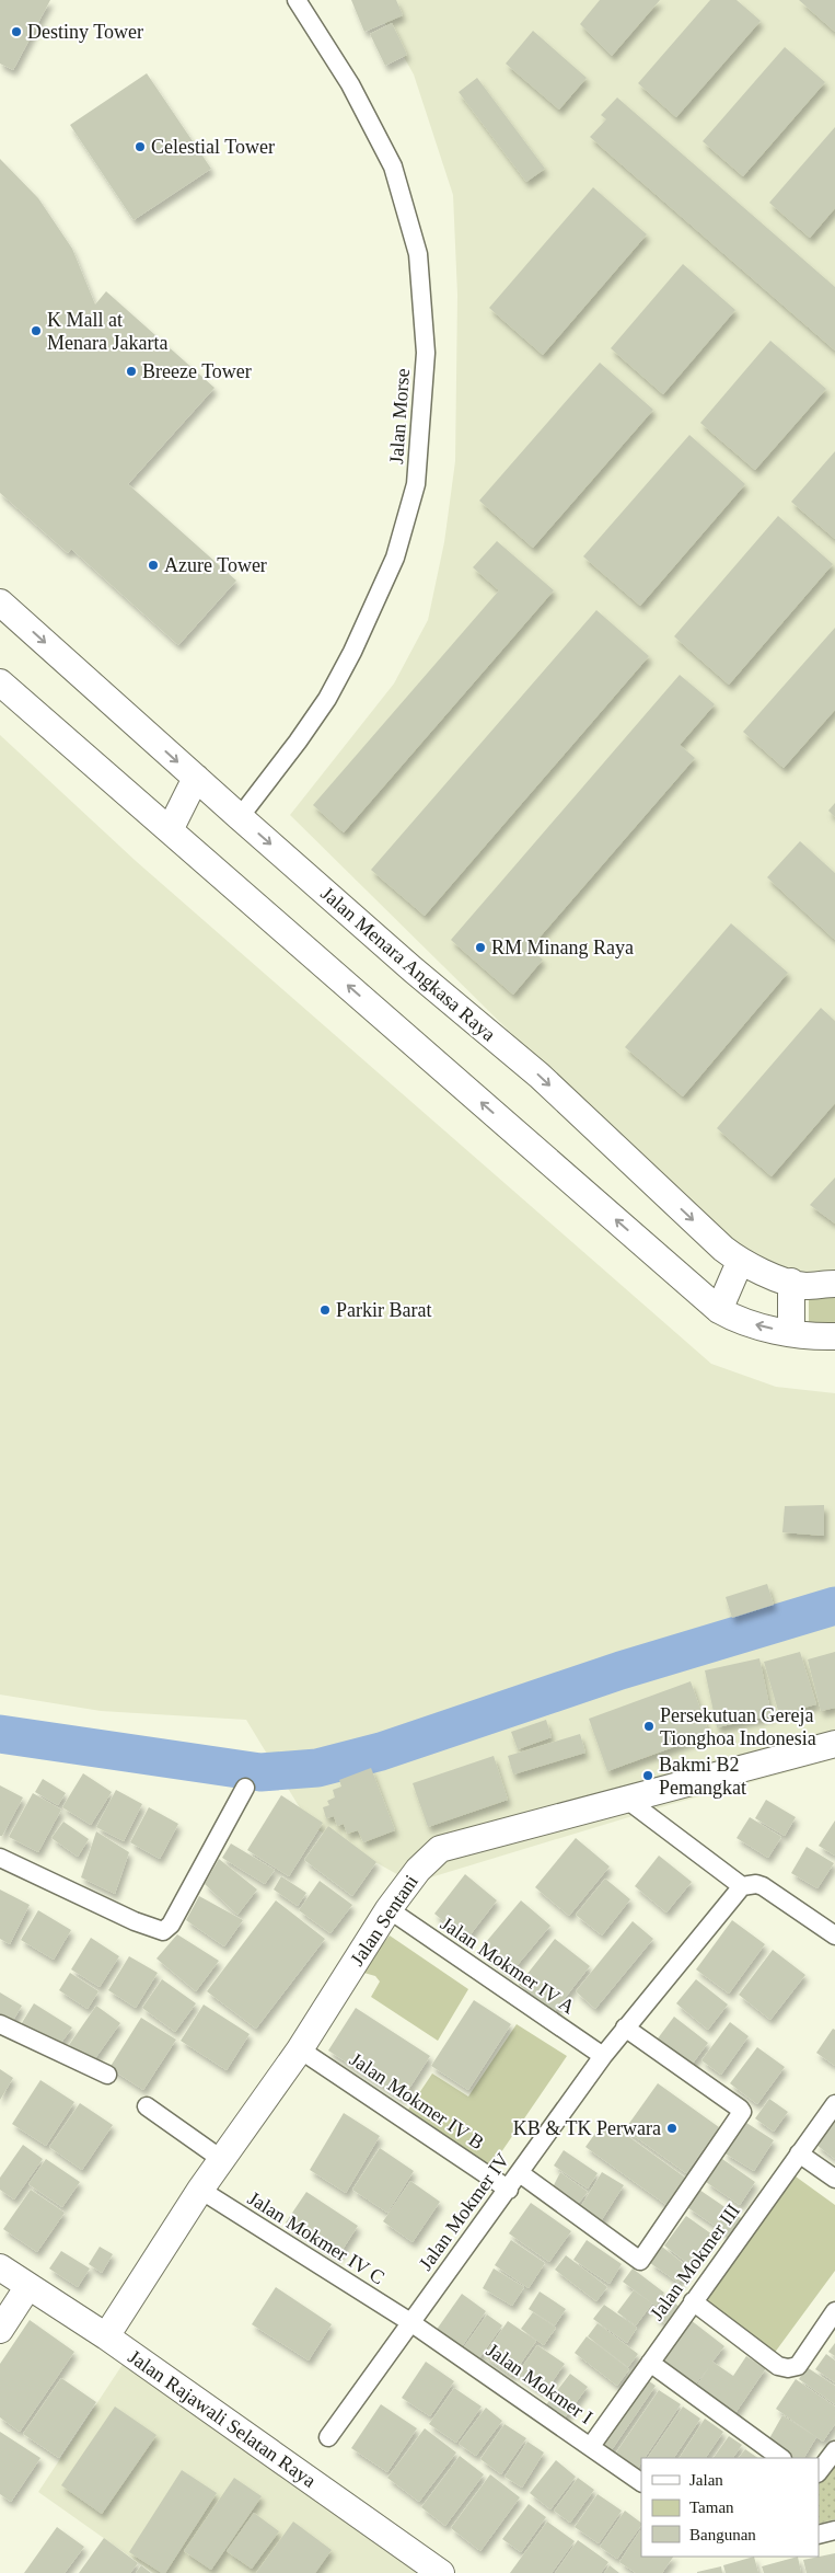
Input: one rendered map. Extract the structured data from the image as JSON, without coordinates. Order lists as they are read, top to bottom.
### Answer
{
  "streets": {
    "street": [
      "Jalan Morse",
      "Jalan Menara Angkasa Raya",
      "Jalan Sentani",
      "Jalan Mokmer IV A",
      "Jalan Mokmer IV B",
      "Jalan Mokmer IV",
      "Jalan Mokmer IV C",
      "Jalan Mokmer III",
      "Jalan Mokmer I",
      "Jalan Rajawali Selatan Raya"
    ]
  },
  "crossings": [
    ["Jalan Morse", "Jalan Menara Angkasa Raya"],
    ["Jalan Sentani", "Jalan Mokmer IV A"],
    ["Jalan Sentani", "Jalan Mokmer IV B"],
    ["Jalan Sentani", "Jalan Mokmer IV C"],
    ["Jalan Sentani", "Jalan Rajawali Selatan Raya"],
    ["Jalan Mokmer IV A", "Jalan Mokmer IV"],
    ["Jalan Mokmer IV B", "Jalan Mokmer IV"],
    ["Jalan Mokmer IV", "Jalan Mokmer IV C"],
    ["Jalan Mokmer IV", "Jalan Mokmer I"],
    ["Jalan Mokmer IV C", "Jalan Mokmer I"],
    ["Jalan Mokmer III", "Jalan Mokmer I"]
  ],
  "places": [
    "Destiny Tower",
    "Celestial Tower",
    "K Mall at Menara Jakarta",
    "Breeze Tower",
    "Azure Tower",
    "RM Minang Raya",
    "Parkir Barat",
    "Persekutuan Gereja Tionghoa Indonesia",
    "Bakmi B2 Pemangkat",
    "KB & TK Perwara"
  ],
  "legend": ["Jalan", "Taman", "Bangunan"]
}
